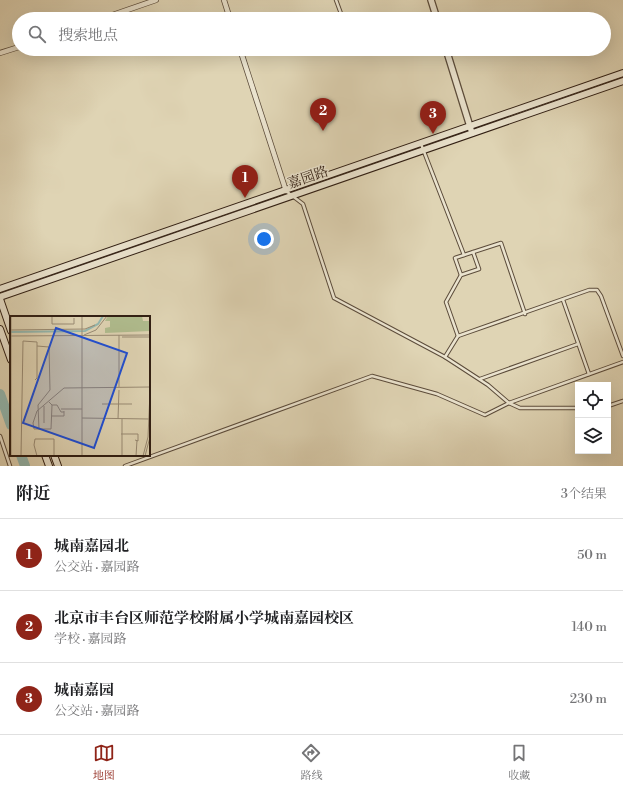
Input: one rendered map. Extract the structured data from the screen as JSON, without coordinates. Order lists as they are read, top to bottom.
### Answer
{
  "streets": {
    "main road": ["嘉园路"]
  },
  "page": {
    "search": "搜索地点",
    "pins": ["2", "3", "1"],
    "heading": ["附近", "3个结果"],
    "list": [
      {
        "mark": "1",
        "name": "城南嘉园北",
        "note": "公交站 · 嘉园路",
        "value": "50 m"
      },
      {
        "mark": "2",
        "name": "北京市丰台区师范学校附属小学城南嘉园校区",
        "note": "学校 · 嘉园路",
        "value": "140 m"
      },
      {
        "mark": "3",
        "name": "城南嘉园",
        "note": "公交站 · 嘉园路",
        "value": "230 m"
      }
    ],
    "nav": ["地图", "路线", "收藏"]
  }
}
